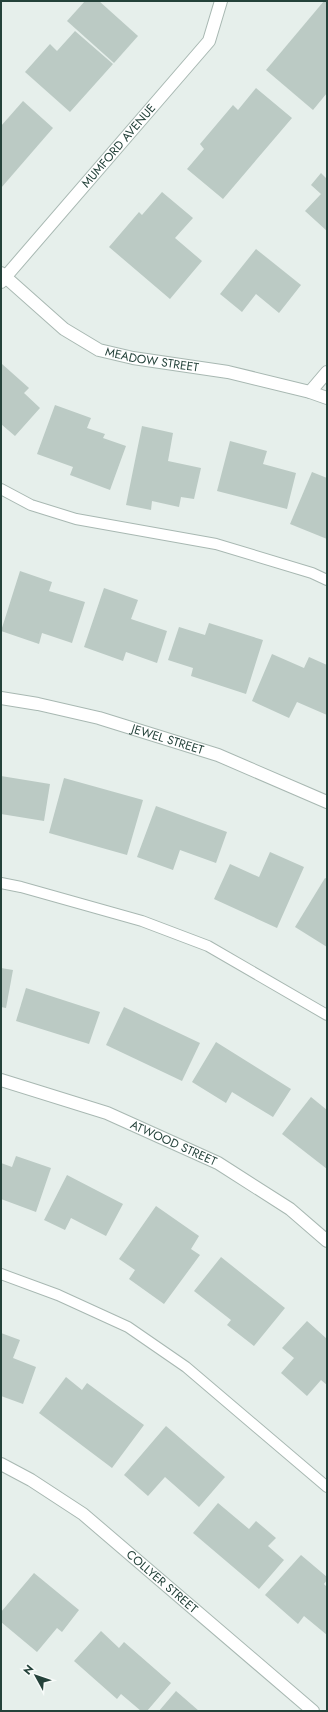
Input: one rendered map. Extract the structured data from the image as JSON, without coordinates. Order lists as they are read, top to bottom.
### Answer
{
  "streets": {
    "street": [
      "MUMFORD AVENUE",
      "MEADOW STREET",
      "JEWEL STREET",
      "ATWOOD STREET",
      "COLLYER STREET"
    ]
  },
  "crossings": [
    ["MUMFORD AVENUE", "MEADOW STREET"]
  ],
  "north": "top left"
}
